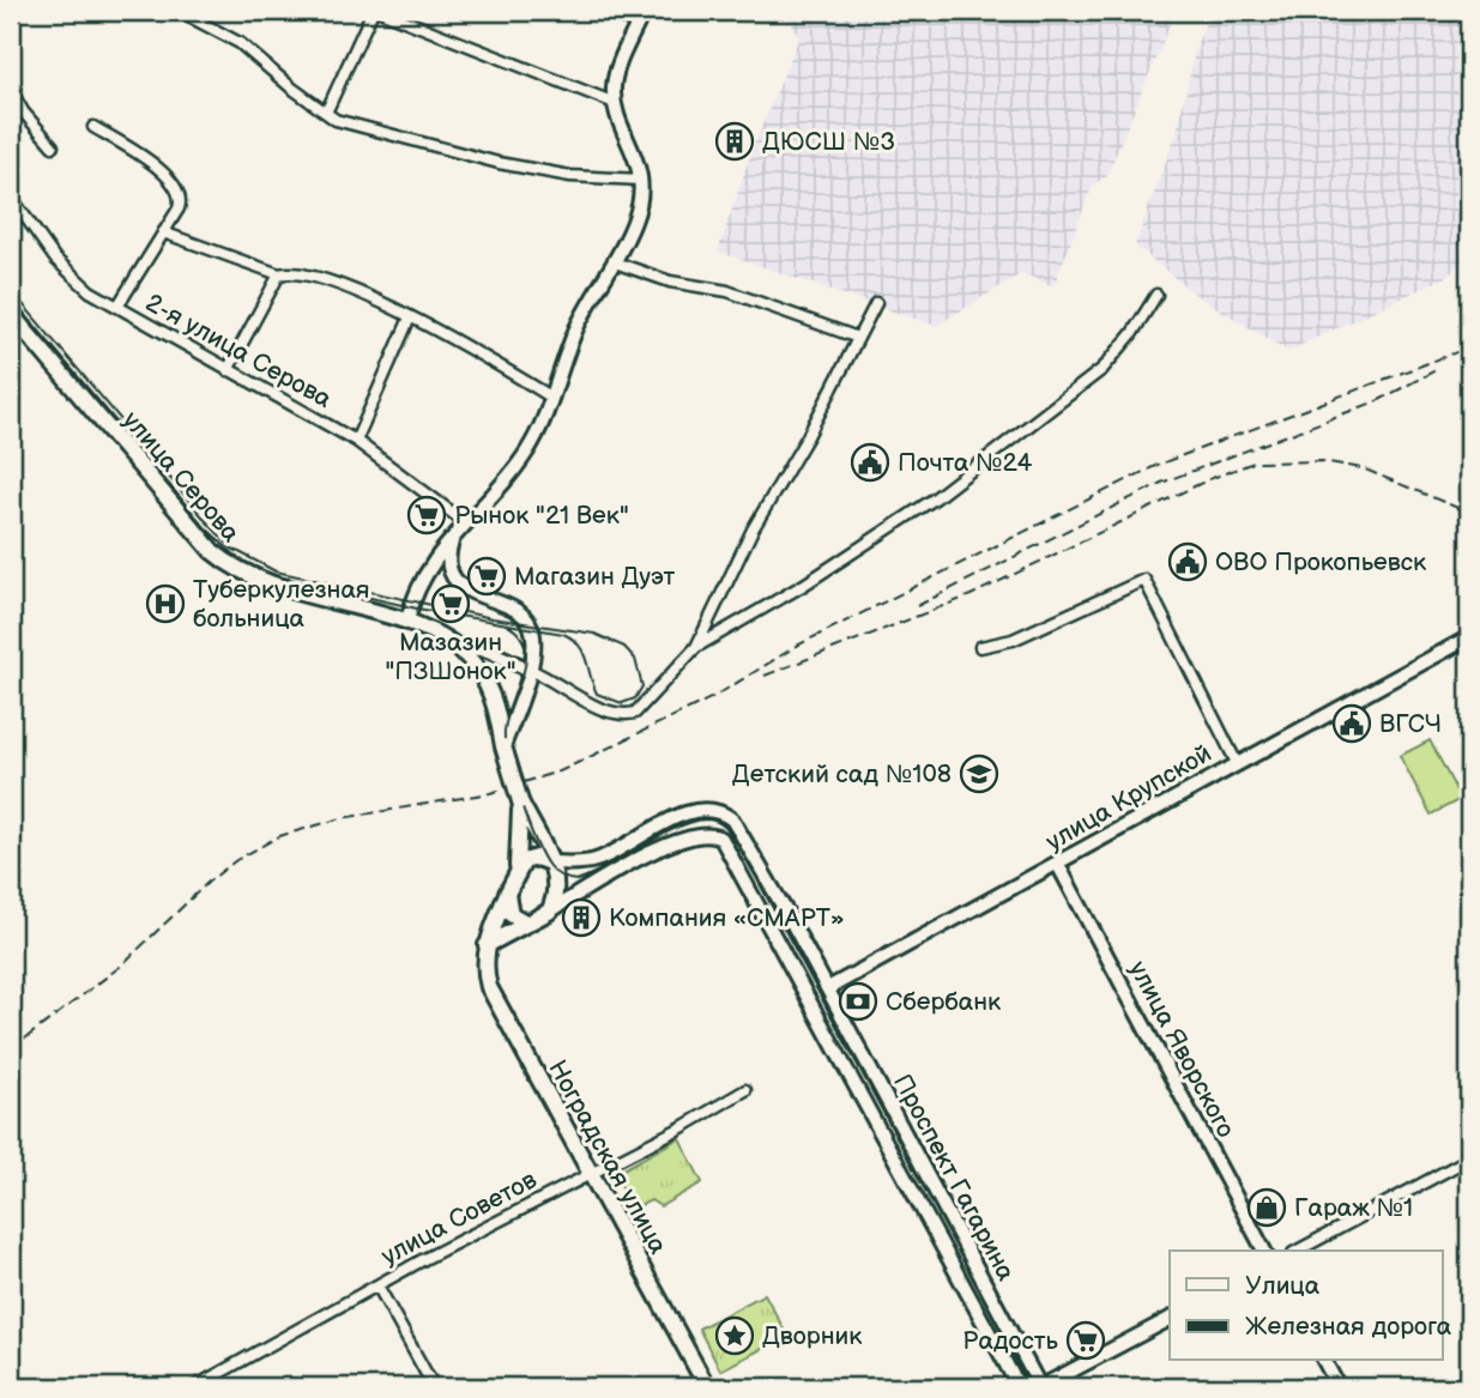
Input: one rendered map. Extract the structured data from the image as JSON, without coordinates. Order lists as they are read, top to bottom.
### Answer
{
  "streets": {
    "main road": [
      "улица Серова",
      "улица Крупской",
      "улица Яворского",
      "Ноградская улица",
      "Проспект Гагарина"
    ],
    "street": ["2-я улица Серова", "улица Советов"]
  },
  "crossings": [
    ["улица Крупской", "улица Яворского"],
    ["улица Крупской", "Проспект Гагарина"],
    ["Ноградская улица", "улица Советов"]
  ],
  "places": {
    "building": ["ДЮСШ №3", "Компания «СМАРТ»"],
    "public building": ["Почта №24", "ОВО Прокопьевск", "ВГСЧ"],
    "supermarket": [
      "Рынок \"21 Век\"",
      "Магазин Дуэт",
      "Мазазин \"ПЗШонок\"",
      "Радость"
    ],
    "hospital": ["Туберкулезная больница"],
    "school or university": ["Детский сад №108"],
    "bank": ["Сбербанк"],
    "shop": ["Гараж №1"],
    "place": ["Дворник"]
  },
  "legend": ["Улица", "Железная дорога"]
}
